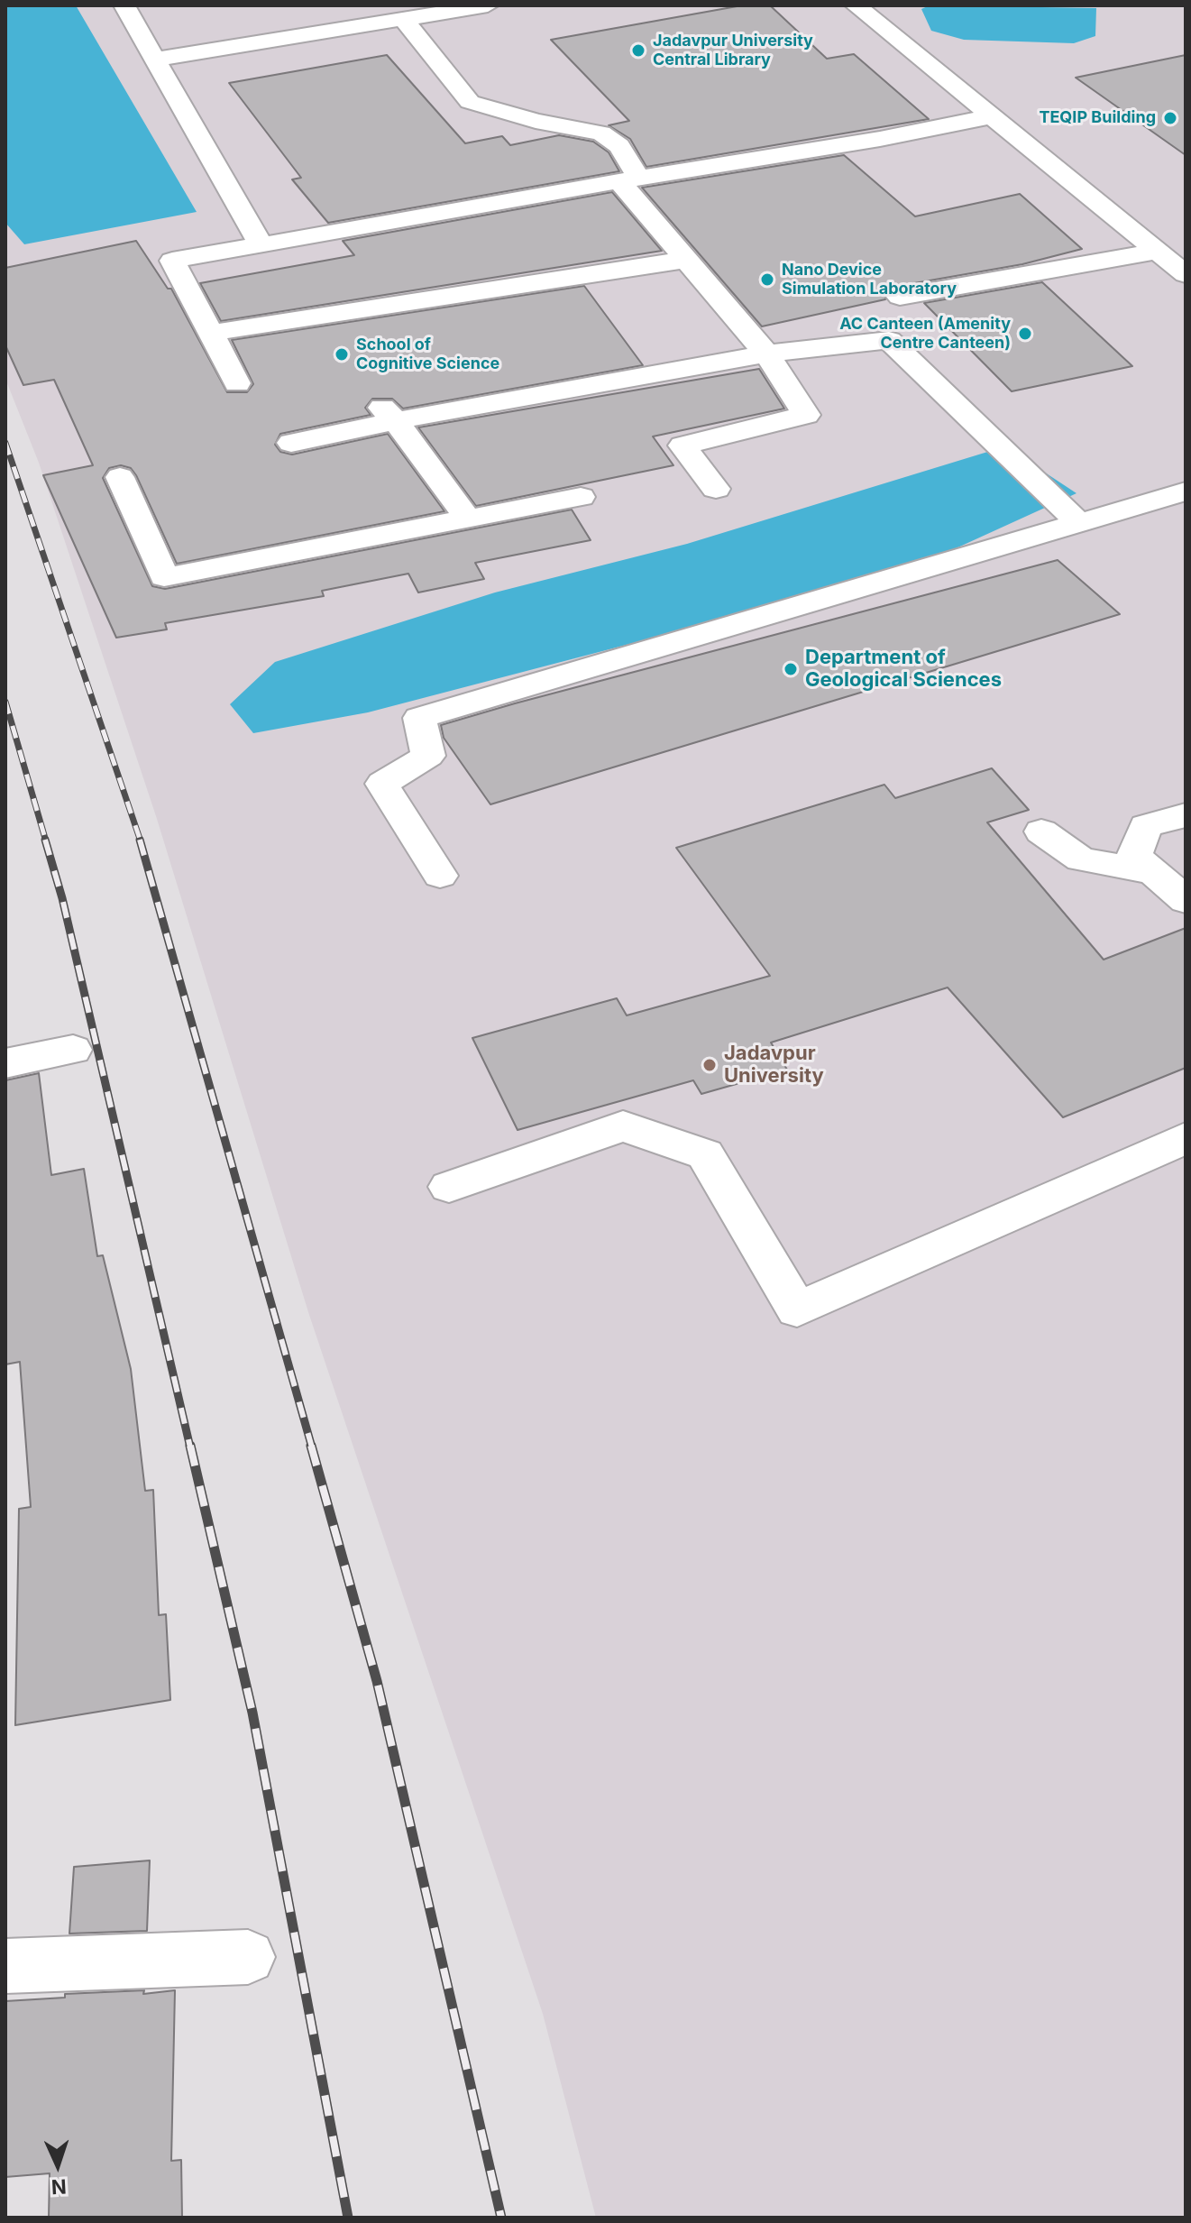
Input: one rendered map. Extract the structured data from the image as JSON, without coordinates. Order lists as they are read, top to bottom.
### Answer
{
  "places": [
    "Jadavpur University Central Library",
    "TEQIP Building",
    "Nano Device Simulation Laboratory",
    "AC Canteen (Amenity Centre Canteen)",
    "School of Cognitive Science",
    "Department of Geological Sciences",
    "Jadavpur University"
  ],
  "north": "bottom"
}
